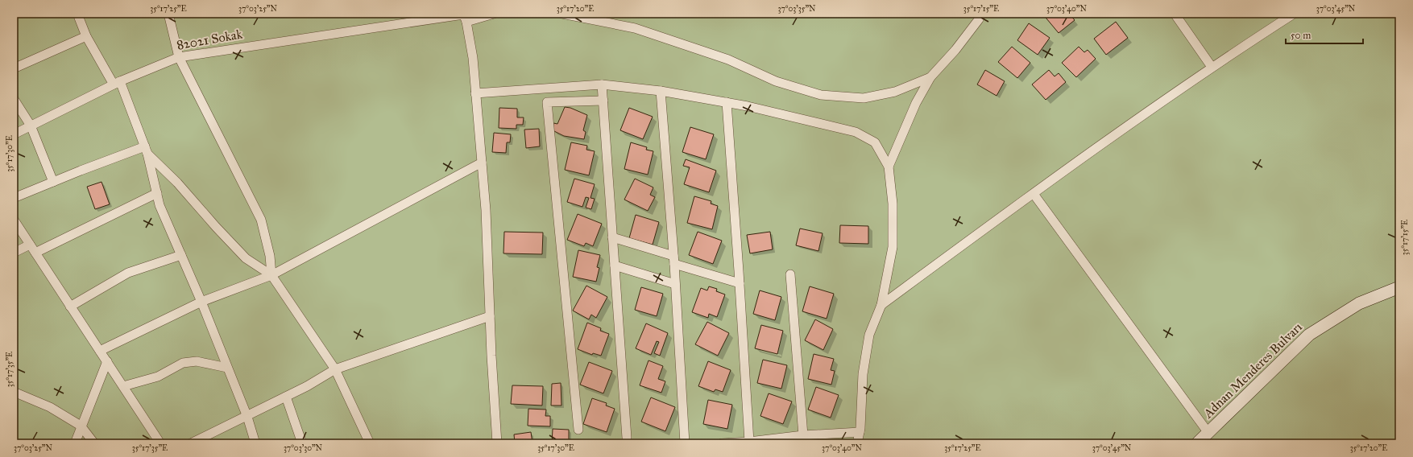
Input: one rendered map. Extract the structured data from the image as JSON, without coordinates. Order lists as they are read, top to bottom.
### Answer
{
  "streets": {
    "main road": ["Adnan Menderes Bulvarı"],
    "street": ["82021 Sokak"]
  },
  "scale_bar": "50 m",
  "coordinates": [
    "35°17'25\"E",
    "37°03'25\"N",
    "35°17'20\"E",
    "37°03'35\"N",
    "35°17'15\"E",
    "37°03'40\"N",
    "37°03'45\"N",
    "35°17'30\"E",
    "35°17'35\"E",
    "37°03'30\"N"
  ]
}
